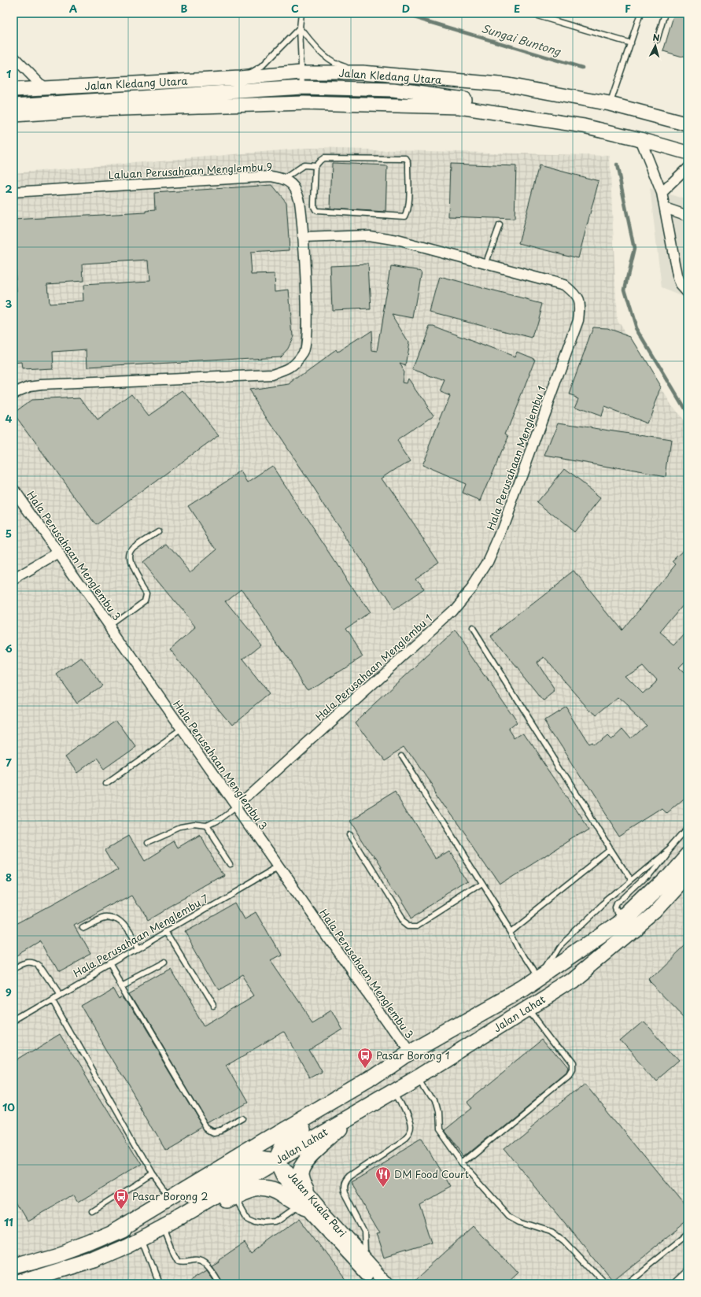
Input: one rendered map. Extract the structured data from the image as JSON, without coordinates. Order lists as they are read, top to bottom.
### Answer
{
  "streets": {
    "main road": ["Jalan Kledang Utara", "Jalan Lahat"],
    "street": [
      "Laluan Perusahaan Menglembu 9",
      "Hala Perusahaan Menglembu 1",
      "Hala Perusahaan Menglembu 3",
      "Jalan Kuala Pari"
    ],
    "lane": ["Hala Perusahaan Menglembu 7"]
  },
  "crossings": [
    ["Laluan Perusahaan Menglembu 9", "Hala Perusahaan Menglembu 1"],
    ["Hala Perusahaan Menglembu 1", "Hala Perusahaan Menglembu 3"],
    ["Hala Perusahaan Menglembu 3", "Hala Perusahaan Menglembu 7"],
    ["Jalan Lahat", "Jalan Kuala Pari"]
  ],
  "water": ["Sungai Buntong"],
  "places": {
    "bus stop": ["Pasar Borong 1", "Pasar Borong 2"],
    "restaurant": ["DM Food Court"]
  },
  "north": "top",
  "grid": {
    "columns": [
      "A",
      "B",
      "C",
      "D",
      "E",
      "F"
    ],
    "rows": [
      "1",
      "2",
      "3",
      "4",
      "5",
      "6",
      "7",
      "8",
      "9",
      "10",
      "11"
    ]
  }
}
